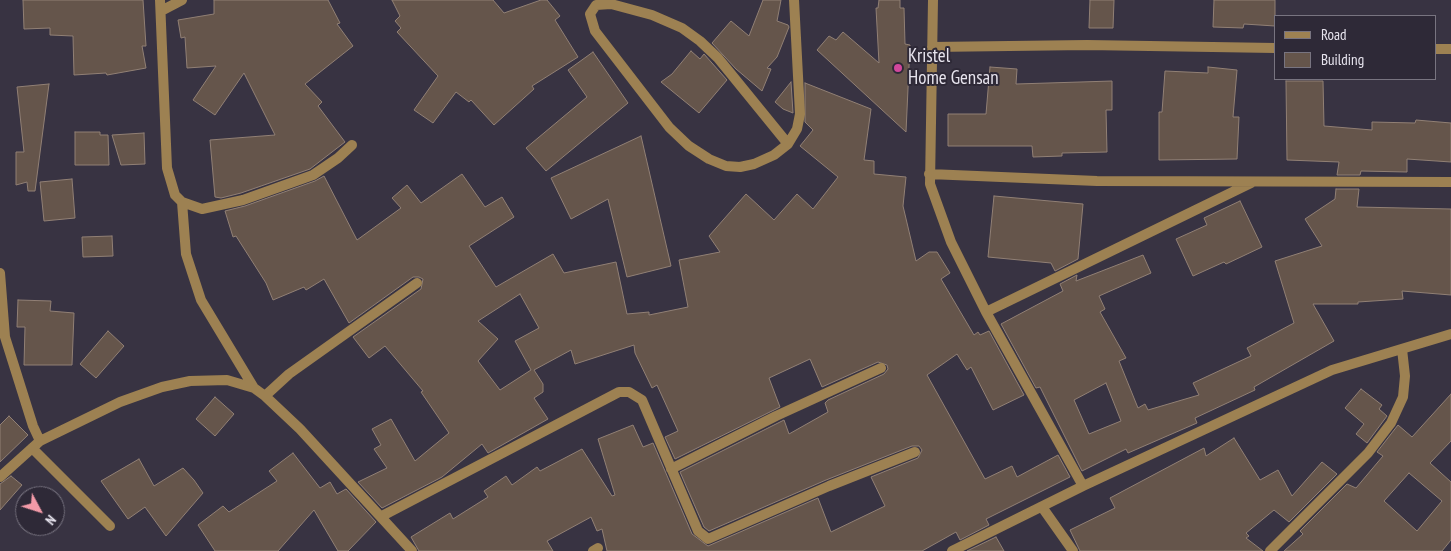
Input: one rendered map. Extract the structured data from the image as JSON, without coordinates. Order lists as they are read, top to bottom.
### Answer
{
  "places": ["Kristel Home Gensan"],
  "legend": ["Road", "Building"],
  "north": "bottom right"
}
